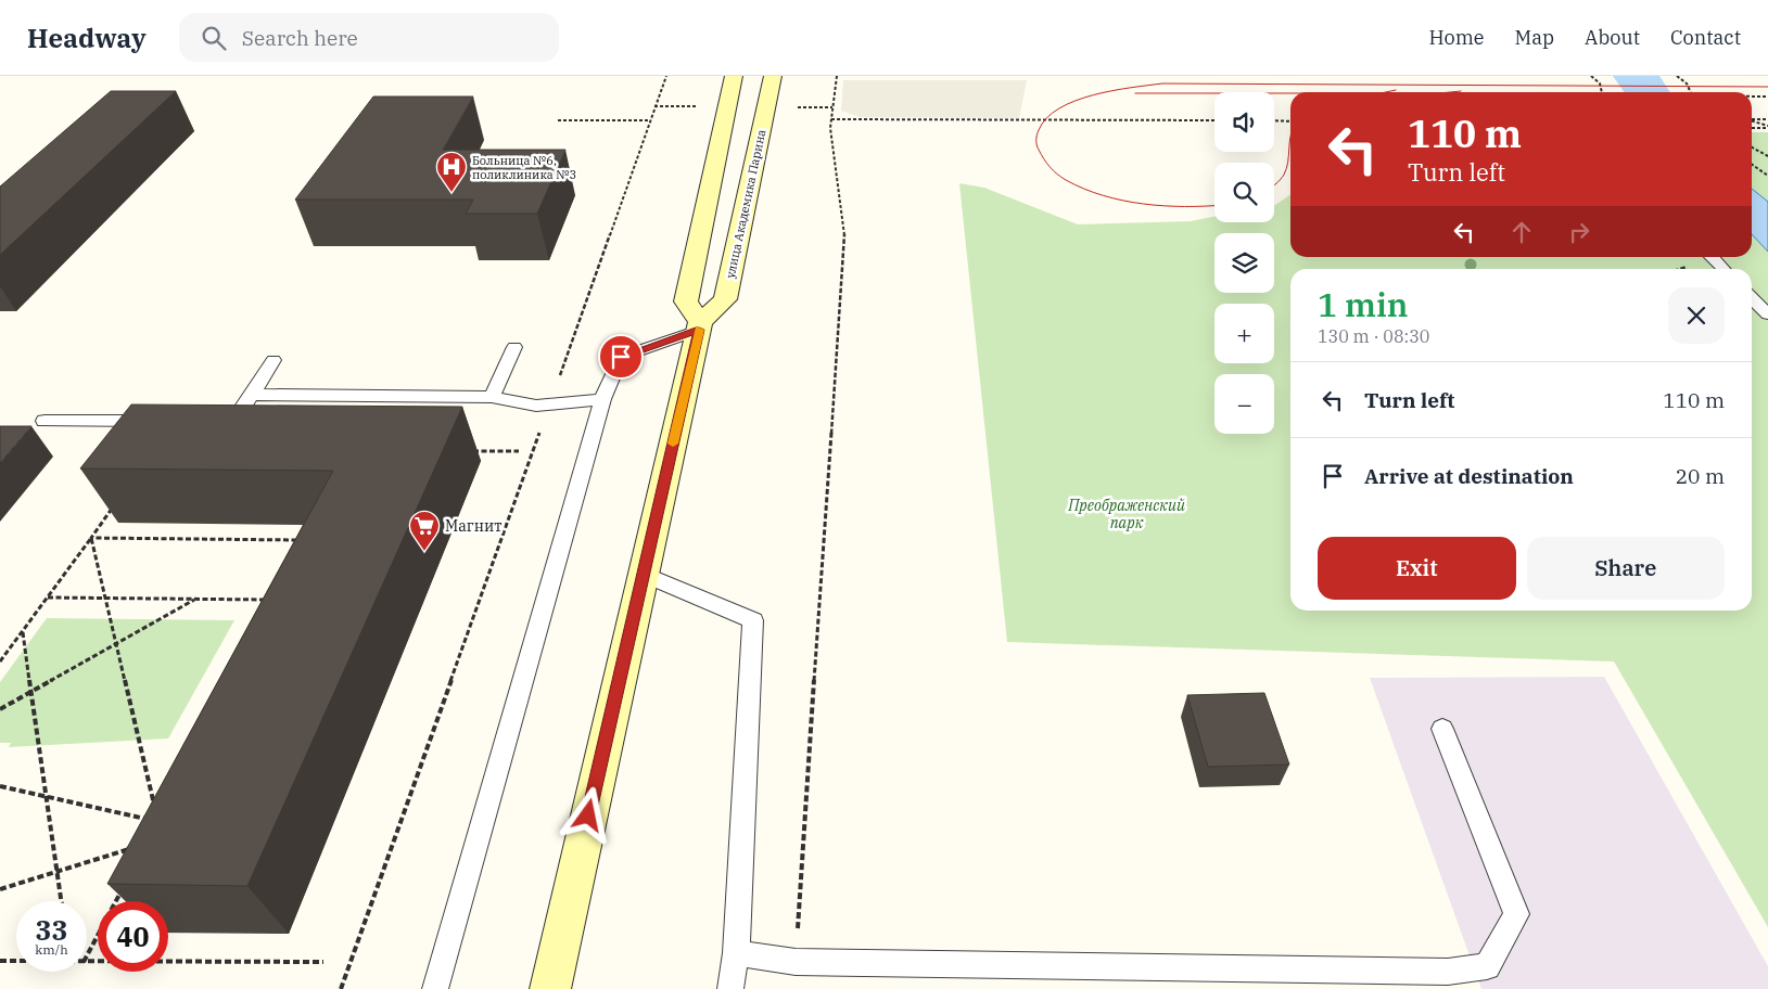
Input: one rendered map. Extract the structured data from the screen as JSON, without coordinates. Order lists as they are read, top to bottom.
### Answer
{
  "streets": {
    "street": ["улица Академика Парина"]
  },
  "parks": ["Преображенский парк"],
  "places": {
    "hospital": ["Больница №6, поликлиника №3"],
    "supermarket": ["Магнит"]
  },
  "page": {
    "header": "Headway",
    "search": "Search here",
    "nav": [
      "Home",
      "Map",
      "About",
      "Contact"
    ],
    "map_buttons": ["+", "−"],
    "turn": ["110 m", "Turn left"],
    "heading": ["1 min", "130 m · 08:30"],
    "list": [
      {
        "name": "Turn left",
        "value": "110 m"
      },
      {
        "name": "Arrive at destination",
        "value": "20 m"
      }
    ],
    "buttons": ["Exit", "Share"],
    "speed": "33 km/h",
    "limit": "40"
  }
}
